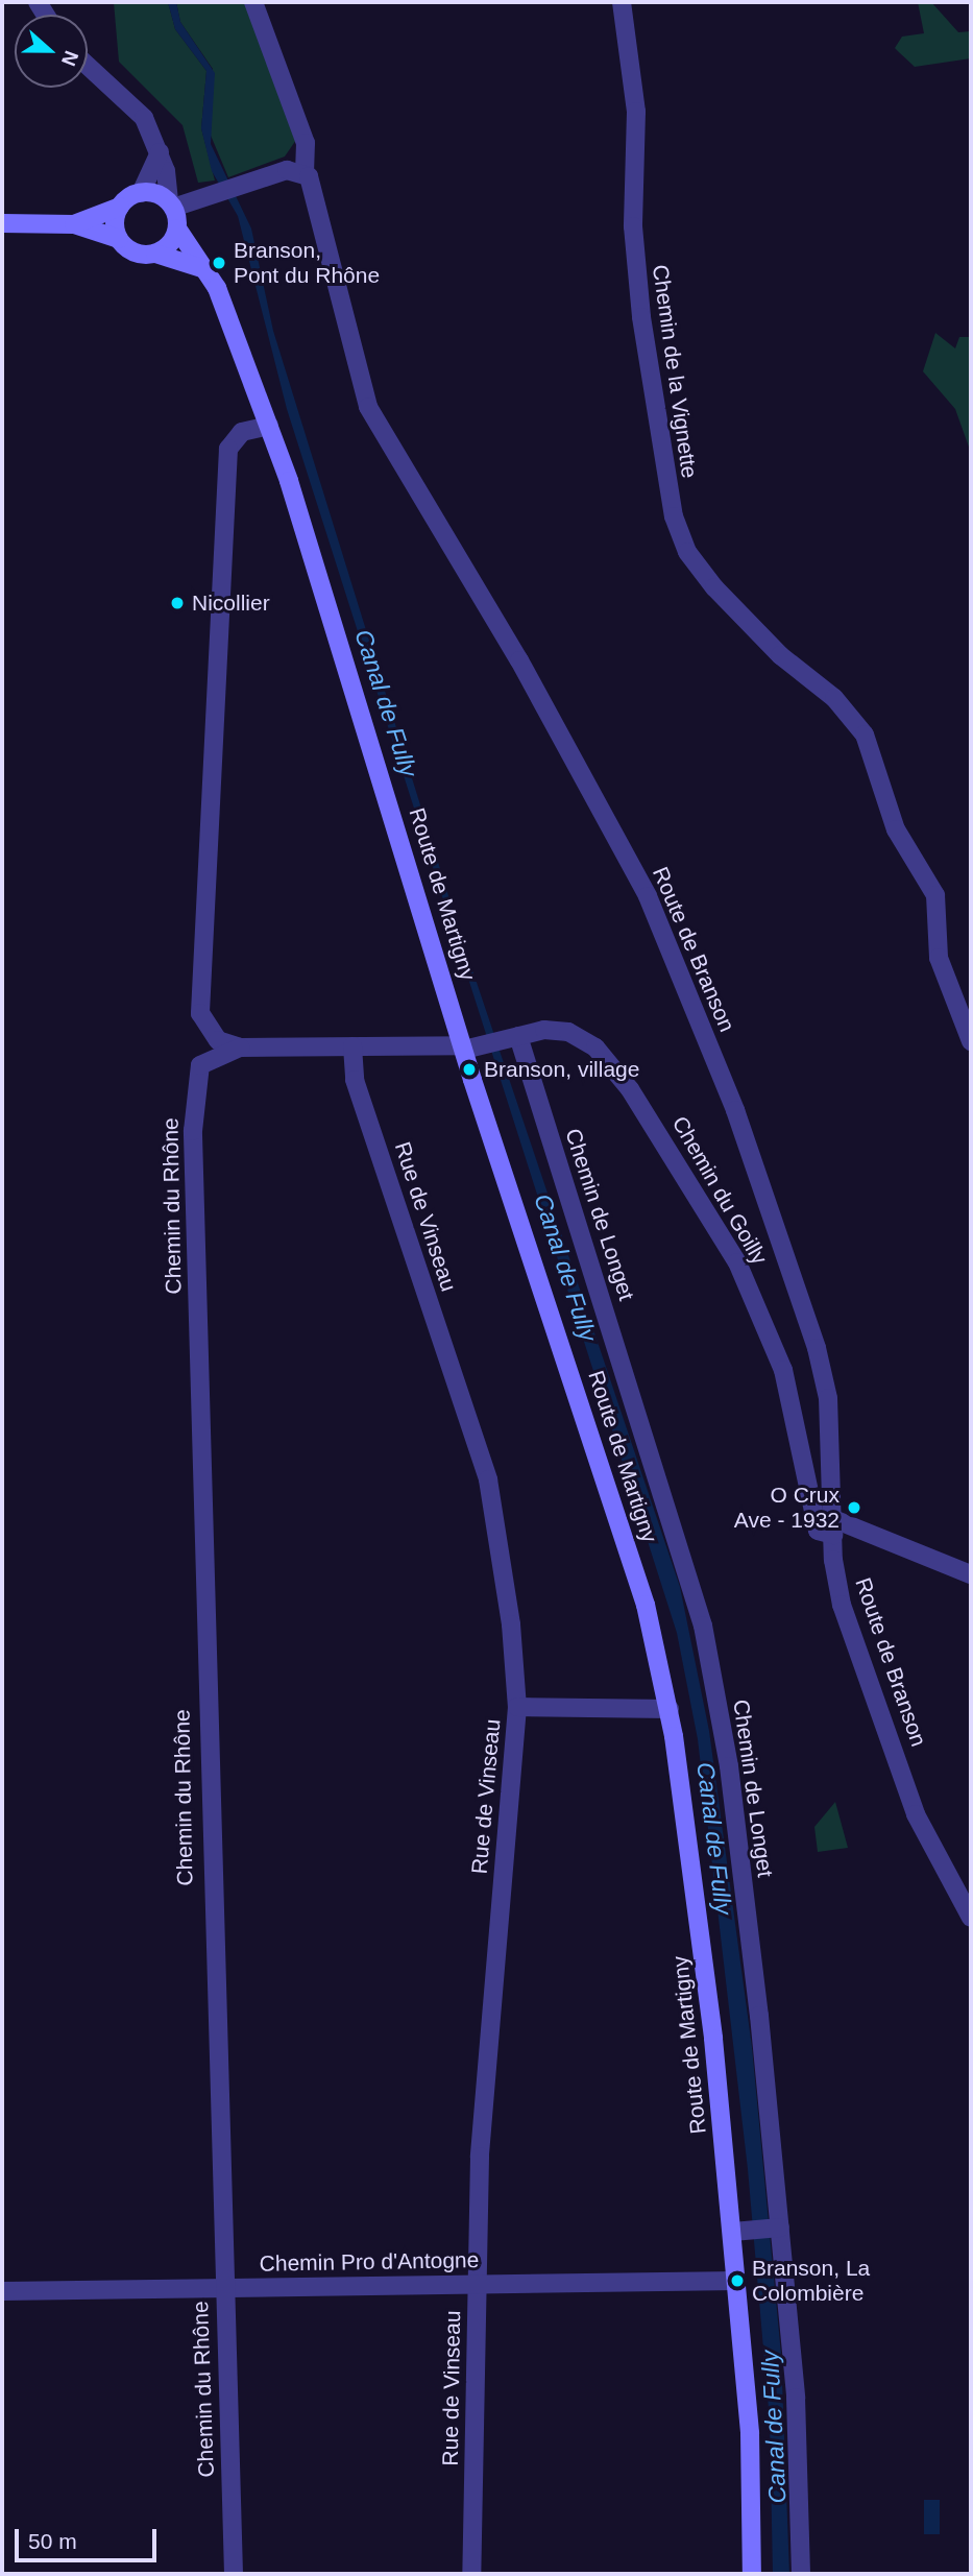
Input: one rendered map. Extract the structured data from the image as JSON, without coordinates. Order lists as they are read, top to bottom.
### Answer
{
  "streets": {
    "main road": ["Route de Martigny"],
    "street": [
      "Chemin de la Vignette",
      "Route de Branson",
      "Chemin du Goilly",
      "Chemin du Rhône",
      "Chemin de Longet",
      "Rue de Vinseau",
      "Chemin Pro d'Antogne"
    ]
  },
  "crossings": [
    ["Route de Martigny", "Chemin du Goilly"],
    ["Route de Martigny", "Chemin Pro d'Antogne"],
    ["Route de Branson", "Chemin du Goilly"],
    ["Chemin du Goilly", "Chemin du Rhône"],
    ["Chemin du Goilly", "Chemin de Longet"],
    ["Chemin du Goilly", "Rue de Vinseau"],
    ["Chemin du Rhône", "Chemin Pro d'Antogne"],
    ["Rue de Vinseau", "Chemin Pro d'Antogne"]
  ],
  "water": ["Canal de Fully"],
  "places": [
    "Branson, Pont du Rhône",
    "Nicollier",
    "Branson, village",
    "O Crux Ave - 1932",
    "Branson, La Colombière"
  ],
  "scale_bar": "50 m",
  "north": "right"
}
